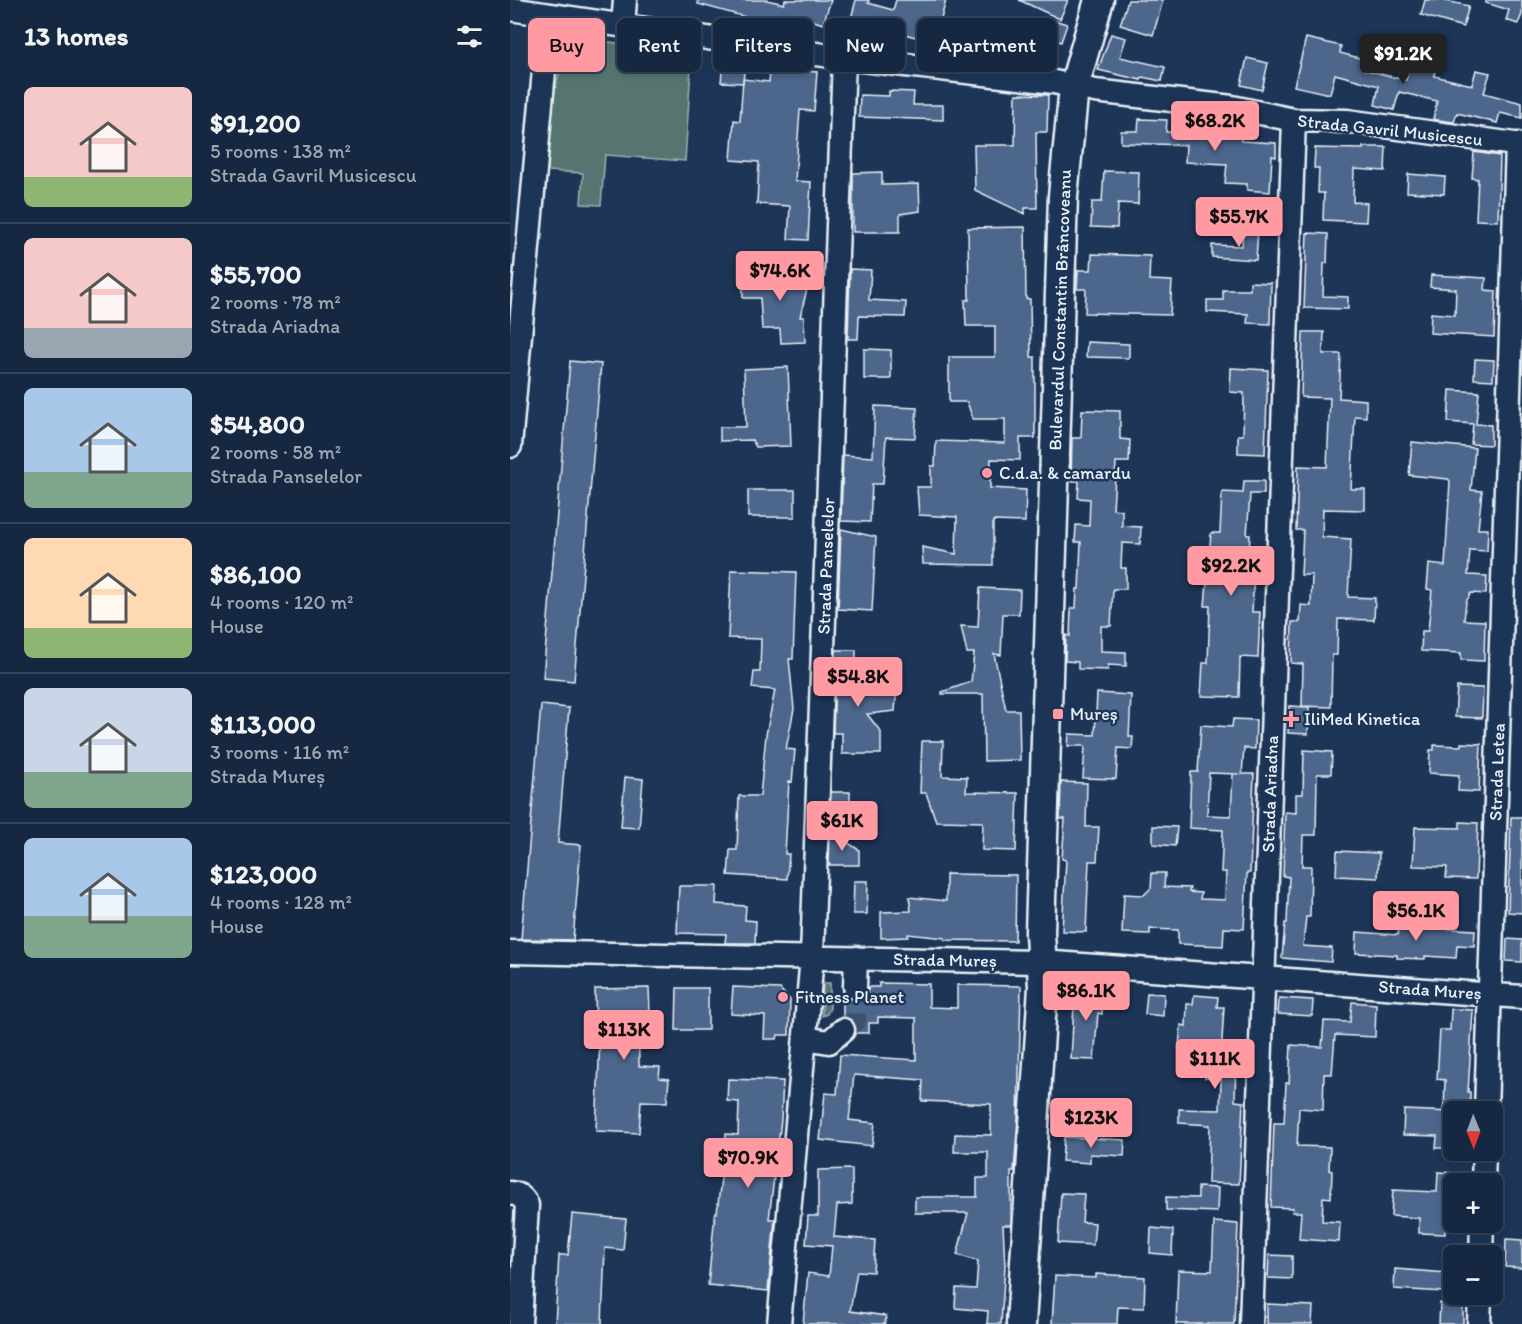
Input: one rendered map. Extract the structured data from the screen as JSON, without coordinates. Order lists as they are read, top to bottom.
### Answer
{
  "streets": {
    "main road": ["Bulevardul Constantin Brâncoveanu"],
    "street": [
      "Strada Gavril Musicescu",
      "Strada Panselelor",
      "Strada Letea",
      "Strada Ariadna",
      "Strada Mureș"
    ]
  },
  "crossings": [
    ["Strada Gavril Musicescu", "Bulevardul Constantin Brâncoveanu"],
    ["Strada Gavril Musicescu", "Strada Letea"],
    ["Strada Gavril Musicescu", "Strada Ariadna"],
    ["Bulevardul Constantin Brâncoveanu", "Strada Mureș"],
    ["Strada Panselelor", "Strada Mureș"],
    ["Strada Letea", "Strada Mureș"],
    ["Strada Ariadna", "Strada Mureș"]
  ],
  "places": {
    "other": ["C.d.a. & camardu", "Fitness Planet"],
    "transit": ["Mureș"],
    "health": ["IliMed Kinetica"]
  },
  "north": "bottom",
  "page": {
    "heading": "13 homes",
    "chip": [
      "Buy",
      "Rent",
      "Filters",
      "New",
      "Apartment"
    ],
    "price": [
      "$91.2K",
      "$68.2K",
      "$55.7K",
      "$74.6K",
      "$92.2K",
      "$54.8K",
      "$61K",
      "$56.1K",
      "$86.1K",
      "$113K",
      "$111K",
      "$123K",
      "$70.9K"
    ],
    "list": [
      {
        "name": "$91,200",
        "note": "5 rooms · 138 m² · Strada Gavril Musicescu"
      },
      {
        "name": "$55,700",
        "note": "2 rooms · 78 m² · Strada Ariadna"
      },
      {
        "name": "$54,800",
        "note": "2 rooms · 58 m² · Strada Panselelor"
      },
      {
        "name": "$86,100",
        "note": "4 rooms · 120 m² · House"
      },
      {
        "name": "$113,000",
        "note": "3 rooms · 116 m² · Strada Mureș"
      },
      {
        "name": "$123,000",
        "note": "4 rooms · 128 m² · House"
      }
    ],
    "map_buttons": ["+", "−"]
  }
}
